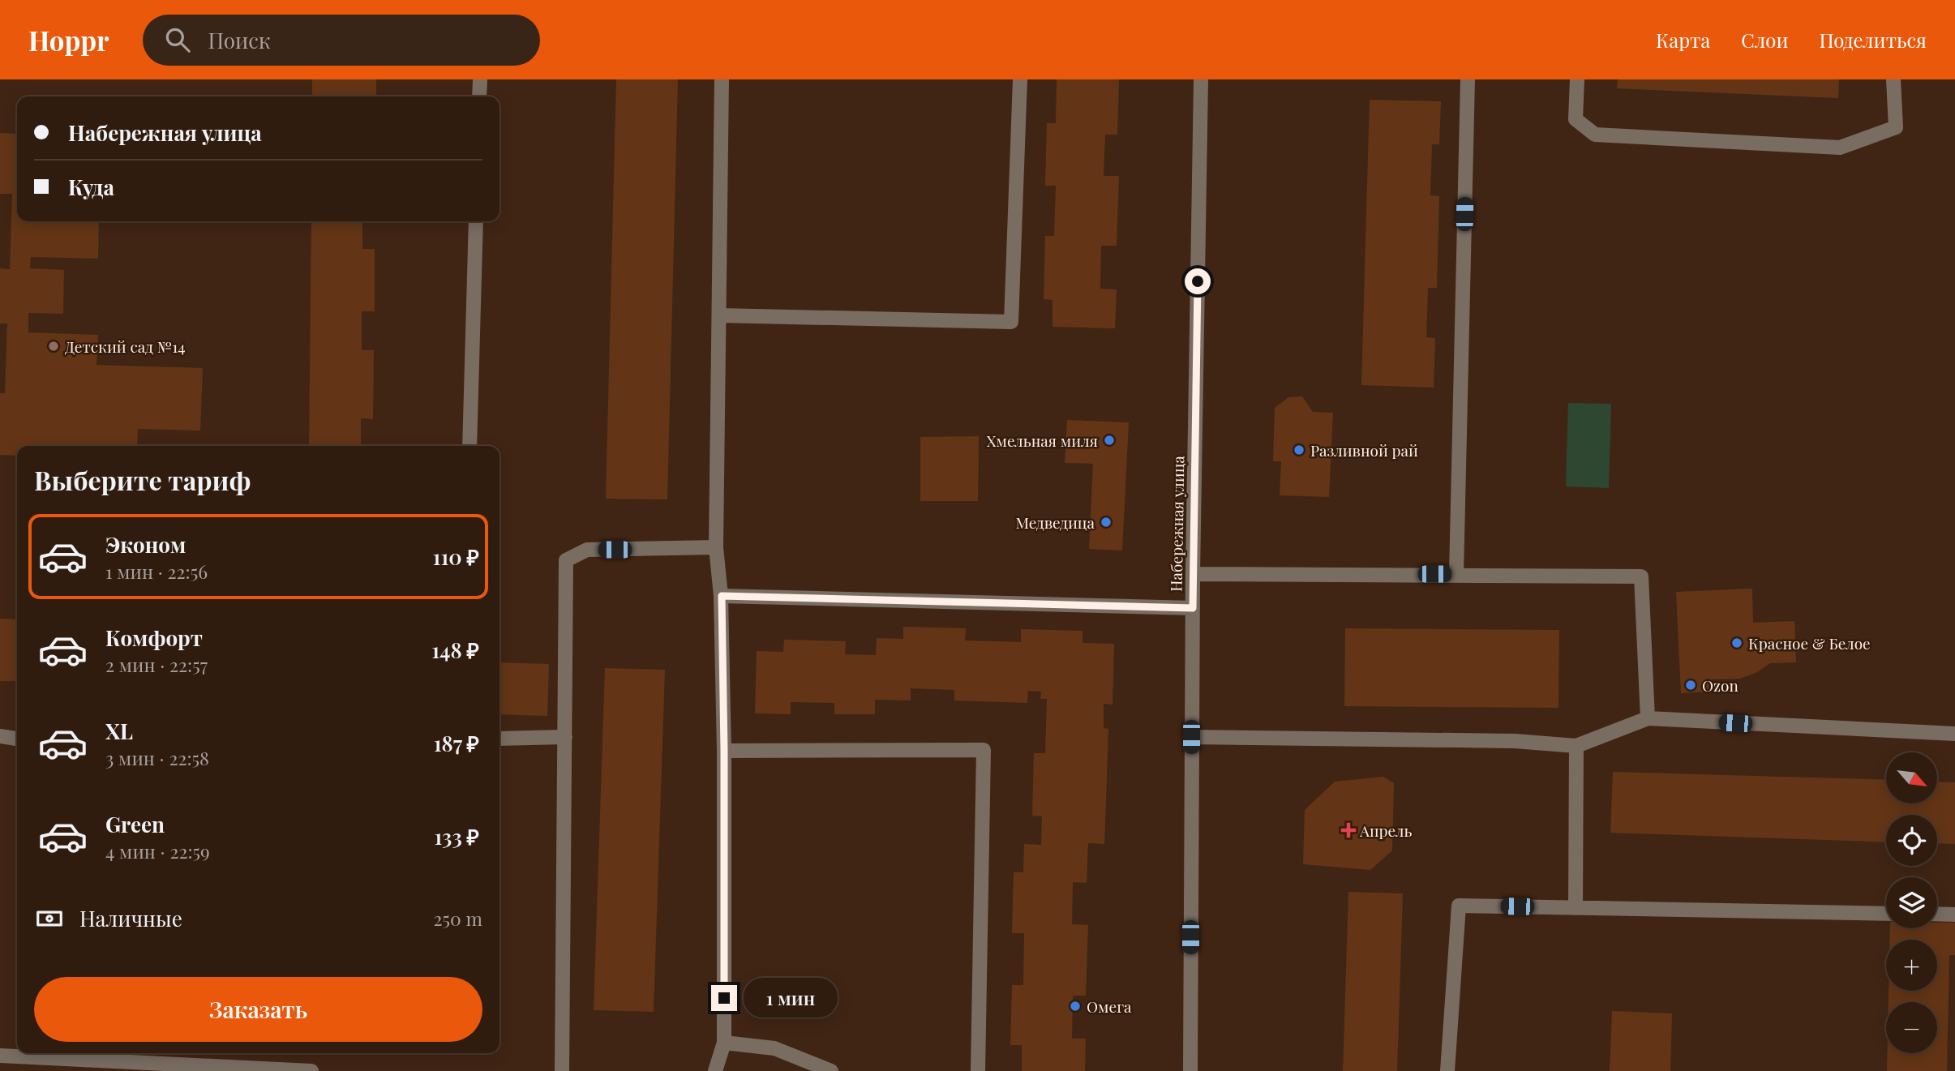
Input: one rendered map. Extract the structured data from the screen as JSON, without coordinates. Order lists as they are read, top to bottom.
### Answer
{
  "streets": {
    "street": ["Набережная улица"]
  },
  "places": {
    "other": [
      "Детский сад №14",
      "Хмельная миля",
      "Разливной рай",
      "Медведица",
      "Красное & Белое",
      "Ozon",
      "Омега"
    ],
    "health": ["Апрель"]
  },
  "north": "bottom right",
  "page": {
    "header": "Hoppr",
    "search": "Поиск",
    "nav": ["Карта", "Слои", "Поделиться"],
    "banner": ["Набережная улица", "Куда"],
    "heading": "Выберите тариф",
    "list": [
      {
        "name": "Эконом",
        "note": "1 мин · 22:56",
        "value": "110 ₽"
      },
      {
        "name": "Комфорт",
        "note": "2 мин · 22:57",
        "value": "148 ₽"
      },
      {
        "name": "XL",
        "note": "3 мин · 22:58",
        "value": "187 ₽"
      },
      {
        "name": "Green",
        "note": "4 мин · 22:59",
        "value": "133 ₽"
      }
    ],
    "map_buttons": ["+", "−"],
    "pay": ["Наличные", "250 m"],
    "buttons": "Заказать",
    "bubble": "1 мин"
  }
}
